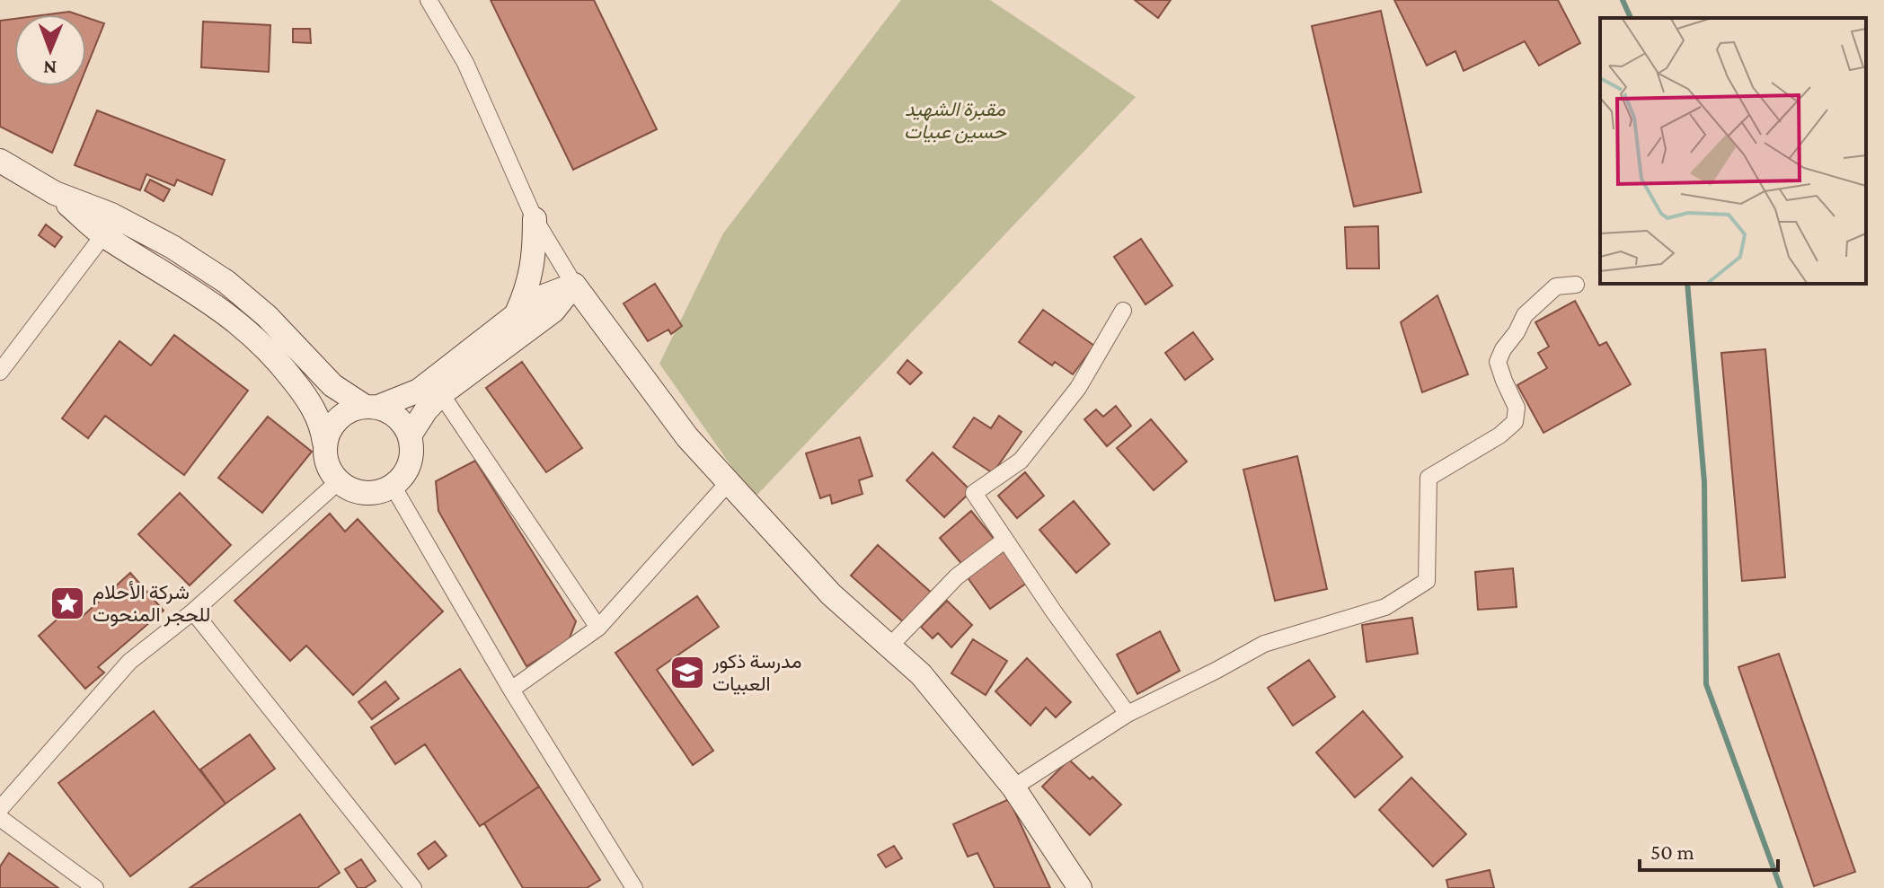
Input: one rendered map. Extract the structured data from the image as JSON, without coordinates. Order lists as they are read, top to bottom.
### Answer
{
  "parks": ["مقبرة الشهيد حسين عبيات"],
  "places": {
    "place": ["شركة الأحلام للحجر المنحوت"],
    "school or university": ["مدرسة ذكور العبيات"]
  },
  "scale_bar": "50 m",
  "north": "bottom"
}
